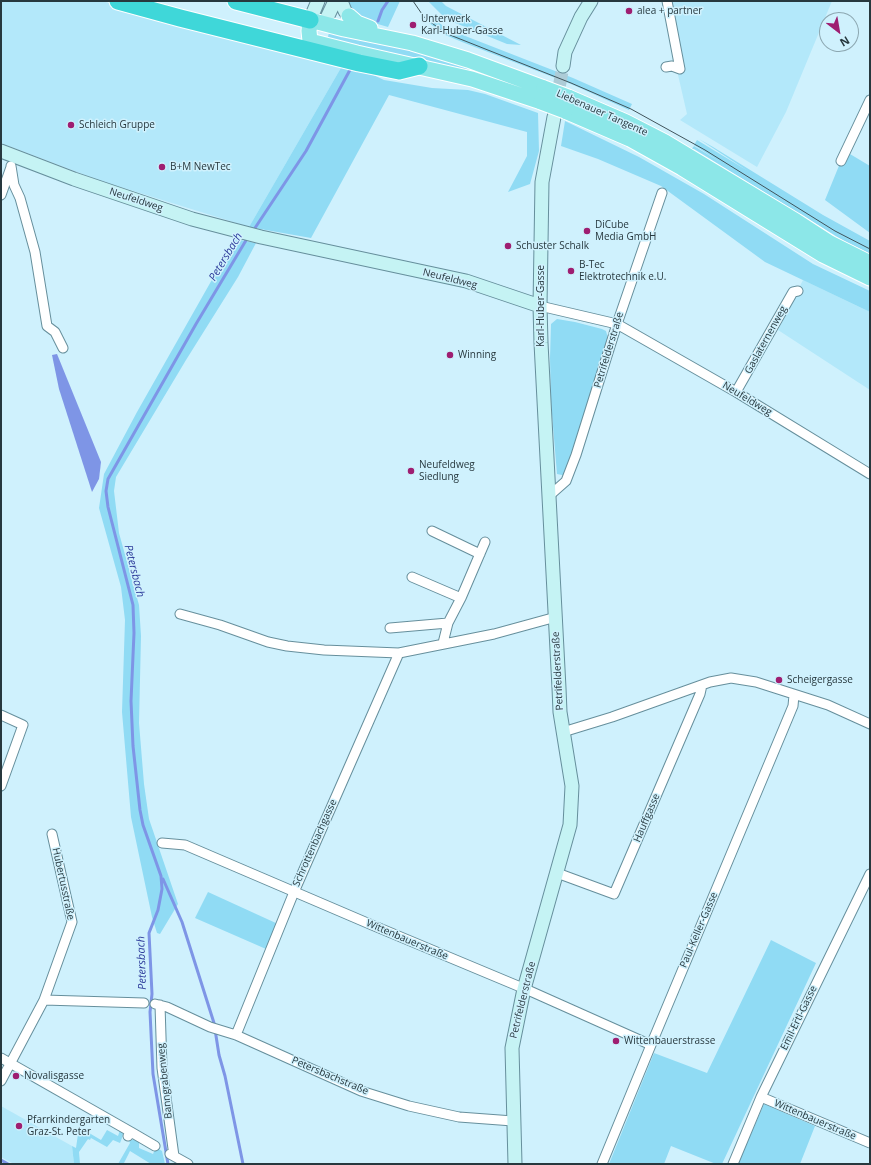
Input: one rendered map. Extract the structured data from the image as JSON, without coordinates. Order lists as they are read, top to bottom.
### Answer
{
  "streets": {
    "main road": [
      "Liebenauer Tangente",
      "Neufeldweg",
      "Karl-Huber-Gasse",
      "Petrifelderstraße"
    ],
    "street": [
      "Gaslaternenweg",
      "Hauffgasse",
      "Schrottenbachgasse",
      "Hubertusstraße",
      "Paul-Keller-Gasse",
      "Wittenbauerstraße",
      "Emil-Ertl-Gasse",
      "Petersbachstraße",
      "Banngrabenweg"
    ]
  },
  "crossings": [
    ["Liebenauer Tangente", "Karl-Huber-Gasse"],
    ["Neufeldweg", "Karl-Huber-Gasse"],
    ["Neufeldweg", "Gaslaternenweg"],
    ["Neufeldweg", "Petrifelderstraße"],
    ["Karl-Huber-Gasse", "Petrifelderstraße"],
    ["Petrifelderstraße", "Hauffgasse"],
    ["Petrifelderstraße", "Wittenbauerstraße"],
    ["Petrifelderstraße", "Petersbachstraße"],
    ["Schrottenbachgasse", "Wittenbauerstraße"],
    ["Schrottenbachgasse", "Petersbachstraße"],
    ["Paul-Keller-Gasse", "Wittenbauerstraße"],
    ["Wittenbauerstraße", "Emil-Ertl-Gasse"],
    ["Petersbachstraße", "Banngrabenweg"]
  ],
  "water": ["Petersbach"],
  "places": [
    "alea + partner",
    "Unterwerk Karl-Huber-Gasse",
    "Schleich Gruppe",
    "B+M NewTec",
    "DiCube Media GmbH",
    "Schuster Schalk",
    "B-Tec Elektrotechnik e.U.",
    "Winning",
    "Neufeldweg Siedlung",
    "Scheigergasse",
    "Wittenbauerstrasse",
    "Novalisgasse",
    "Pfarrkindergarten Graz-St. Peter"
  ],
  "north": "bottom right"
}
